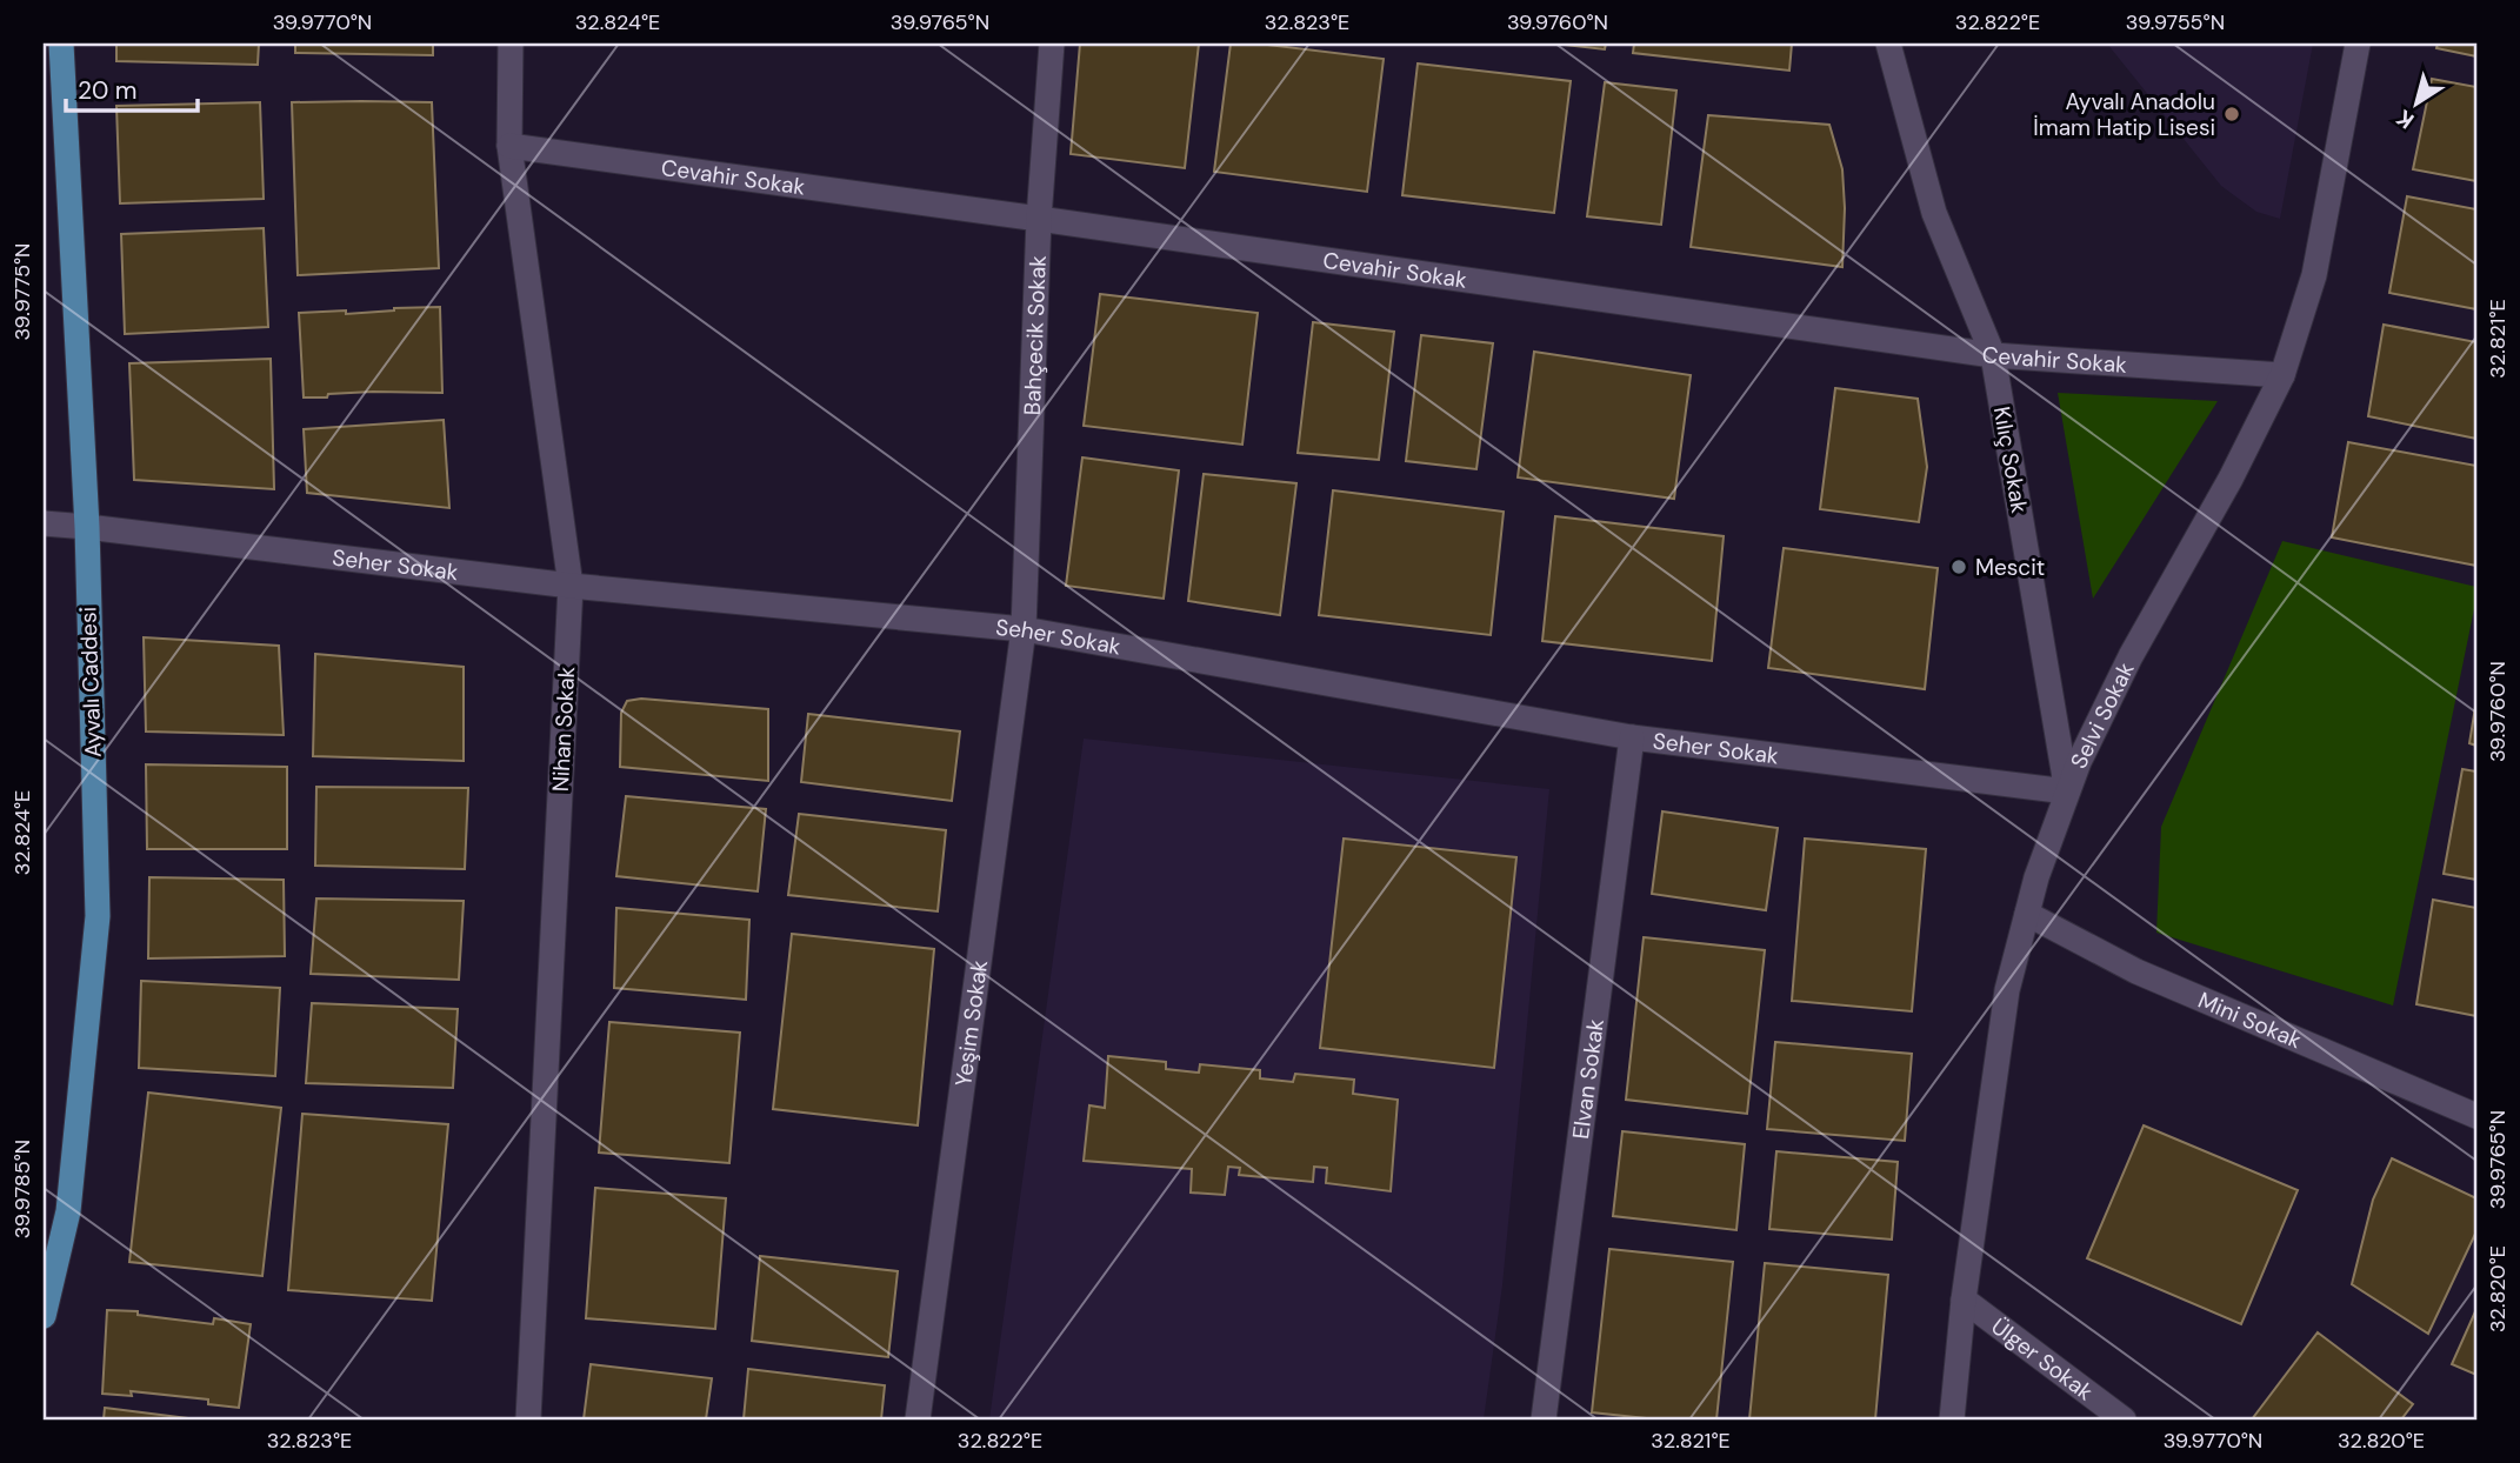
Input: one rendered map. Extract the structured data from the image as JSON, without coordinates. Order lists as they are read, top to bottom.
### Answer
{
  "streets": {
    "main road": ["Ayvalı Caddesi"],
    "street": [
      "Cevahir Sokak",
      "Bahçecik Sokak",
      "Kılıç Sokak",
      "Seher Sokak",
      "Selvi Sokak",
      "Nihan Sokak",
      "Mini Sokak",
      "Yeşim Sokak",
      "Elvan Sokak",
      "Ülger Sokak"
    ]
  },
  "crossings": [
    ["Cevahir Sokak", "Bahçecik Sokak"],
    ["Cevahir Sokak", "Kılıç Sokak"],
    ["Cevahir Sokak", "Selvi Sokak"],
    ["Cevahir Sokak", "Nihan Sokak"],
    ["Bahçecik Sokak", "Seher Sokak"],
    ["Bahçecik Sokak", "Yeşim Sokak"],
    ["Kılıç Sokak", "Seher Sokak"],
    ["Kılıç Sokak", "Selvi Sokak"],
    ["Seher Sokak", "Ayvalı Caddesi"],
    ["Seher Sokak", "Selvi Sokak"],
    ["Seher Sokak", "Nihan Sokak"],
    ["Seher Sokak", "Yeşim Sokak"],
    ["Seher Sokak", "Elvan Sokak"],
    ["Selvi Sokak", "Mini Sokak"],
    ["Selvi Sokak", "Ülger Sokak"]
  ],
  "places": ["Ayvalı Anadolu İmam Hatip Lisesi", "Mescit"],
  "scale_bar": "20 m",
  "north": "bottom left",
  "coordinates": [
    "39.9770°N",
    "32.824°E",
    "39.9765°N",
    "32.823°E",
    "39.9760°N",
    "32.822°E",
    "39.9755°N",
    "39.9775°N",
    "32.821°E",
    "39.9785°N",
    "32.820°E"
  ]
}
